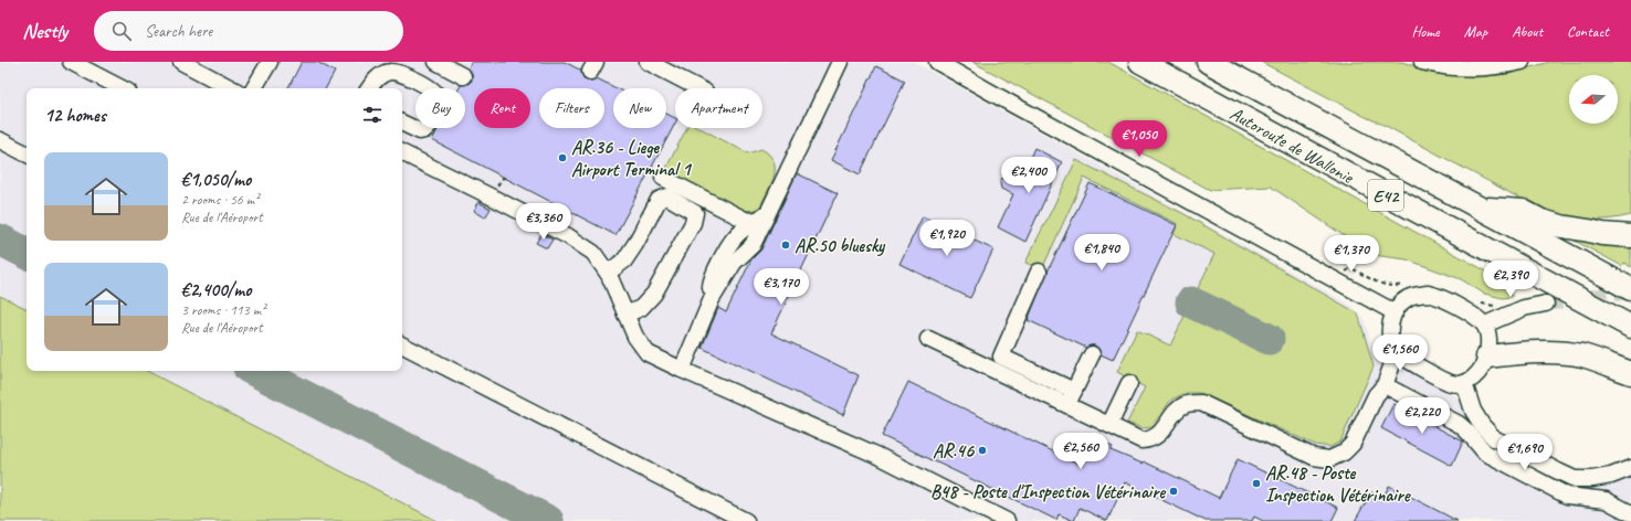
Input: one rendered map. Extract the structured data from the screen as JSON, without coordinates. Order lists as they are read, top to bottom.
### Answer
{
  "streets": {
    "highway": ["Autoroute de Wallonie", "E42"]
  },
  "places": [
    "AR.36 - Liege Airport Terminal 1",
    "AR.50 bluesky",
    "AR.46",
    "AR.48 - Poste Inspection Vétérinaire",
    "B48 - Poste d'Inspection Vétérinaire"
  ],
  "north": "left",
  "page": {
    "header": "Nestly",
    "search": "Search here",
    "nav": [
      "Home",
      "Map",
      "About",
      "Contact"
    ],
    "chip": [
      "Buy",
      "Rent",
      "Filters",
      "New",
      "Apartment"
    ],
    "heading": "12 homes",
    "price": [
      "€1,050",
      "€2,400",
      "€3,360",
      "€1,920",
      "€1,840",
      "€1,370",
      "€2,390",
      "€3,170",
      "€1,560",
      "€2,220",
      "€2,560",
      "€1,690"
    ],
    "list": [
      {
        "name": "€1,050/mo",
        "note": "2 rooms · 56 m² · Rue de l'Aéroport"
      },
      {
        "name": "€2,400/mo",
        "note": "3 rooms · 113 m² · Rue de l'Aéroport"
      }
    ]
  }
}
